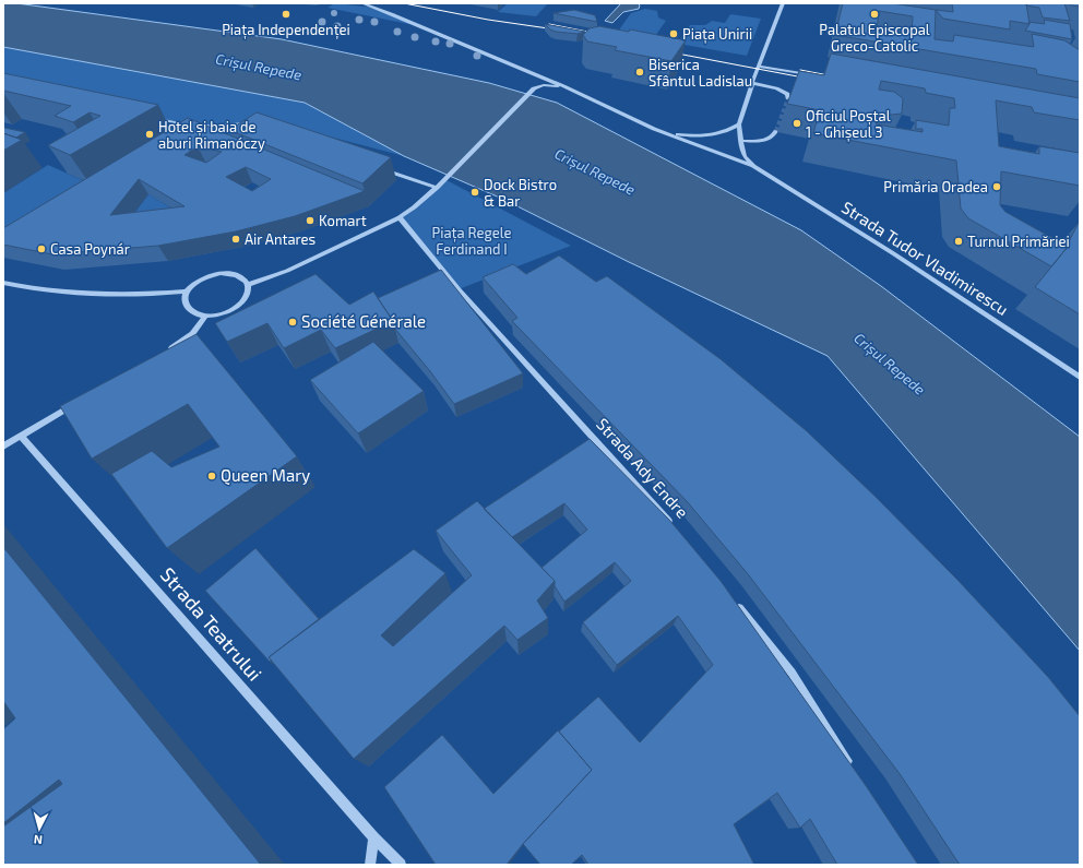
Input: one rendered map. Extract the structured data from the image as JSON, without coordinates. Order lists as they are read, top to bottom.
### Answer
{
  "streets": {
    "street": ["Strada Tudor Vladimirescu", "Strada Ady Endre", "Strada Teatrului"]
  },
  "water": ["Crișul Repede"],
  "parks": ["Piața Regele Ferdinand I"],
  "places": [
    "Piața Independenței",
    "Palatul Episcopal Greco-Catolic",
    "Piața Unirii",
    "Biserica Sfântul Ladislau",
    "Oficiul Poștal 1 - Ghișeul 3",
    "Hotel și baia de aburi Rimanóczy",
    "Primăria Oradea",
    "Dock Bistro & Bar",
    "Komart",
    "Air Antares",
    "Turnul Primăriei",
    "Casa Poynár",
    "Société Générale",
    "Queen Mary"
  ],
  "north": "bottom"
}
